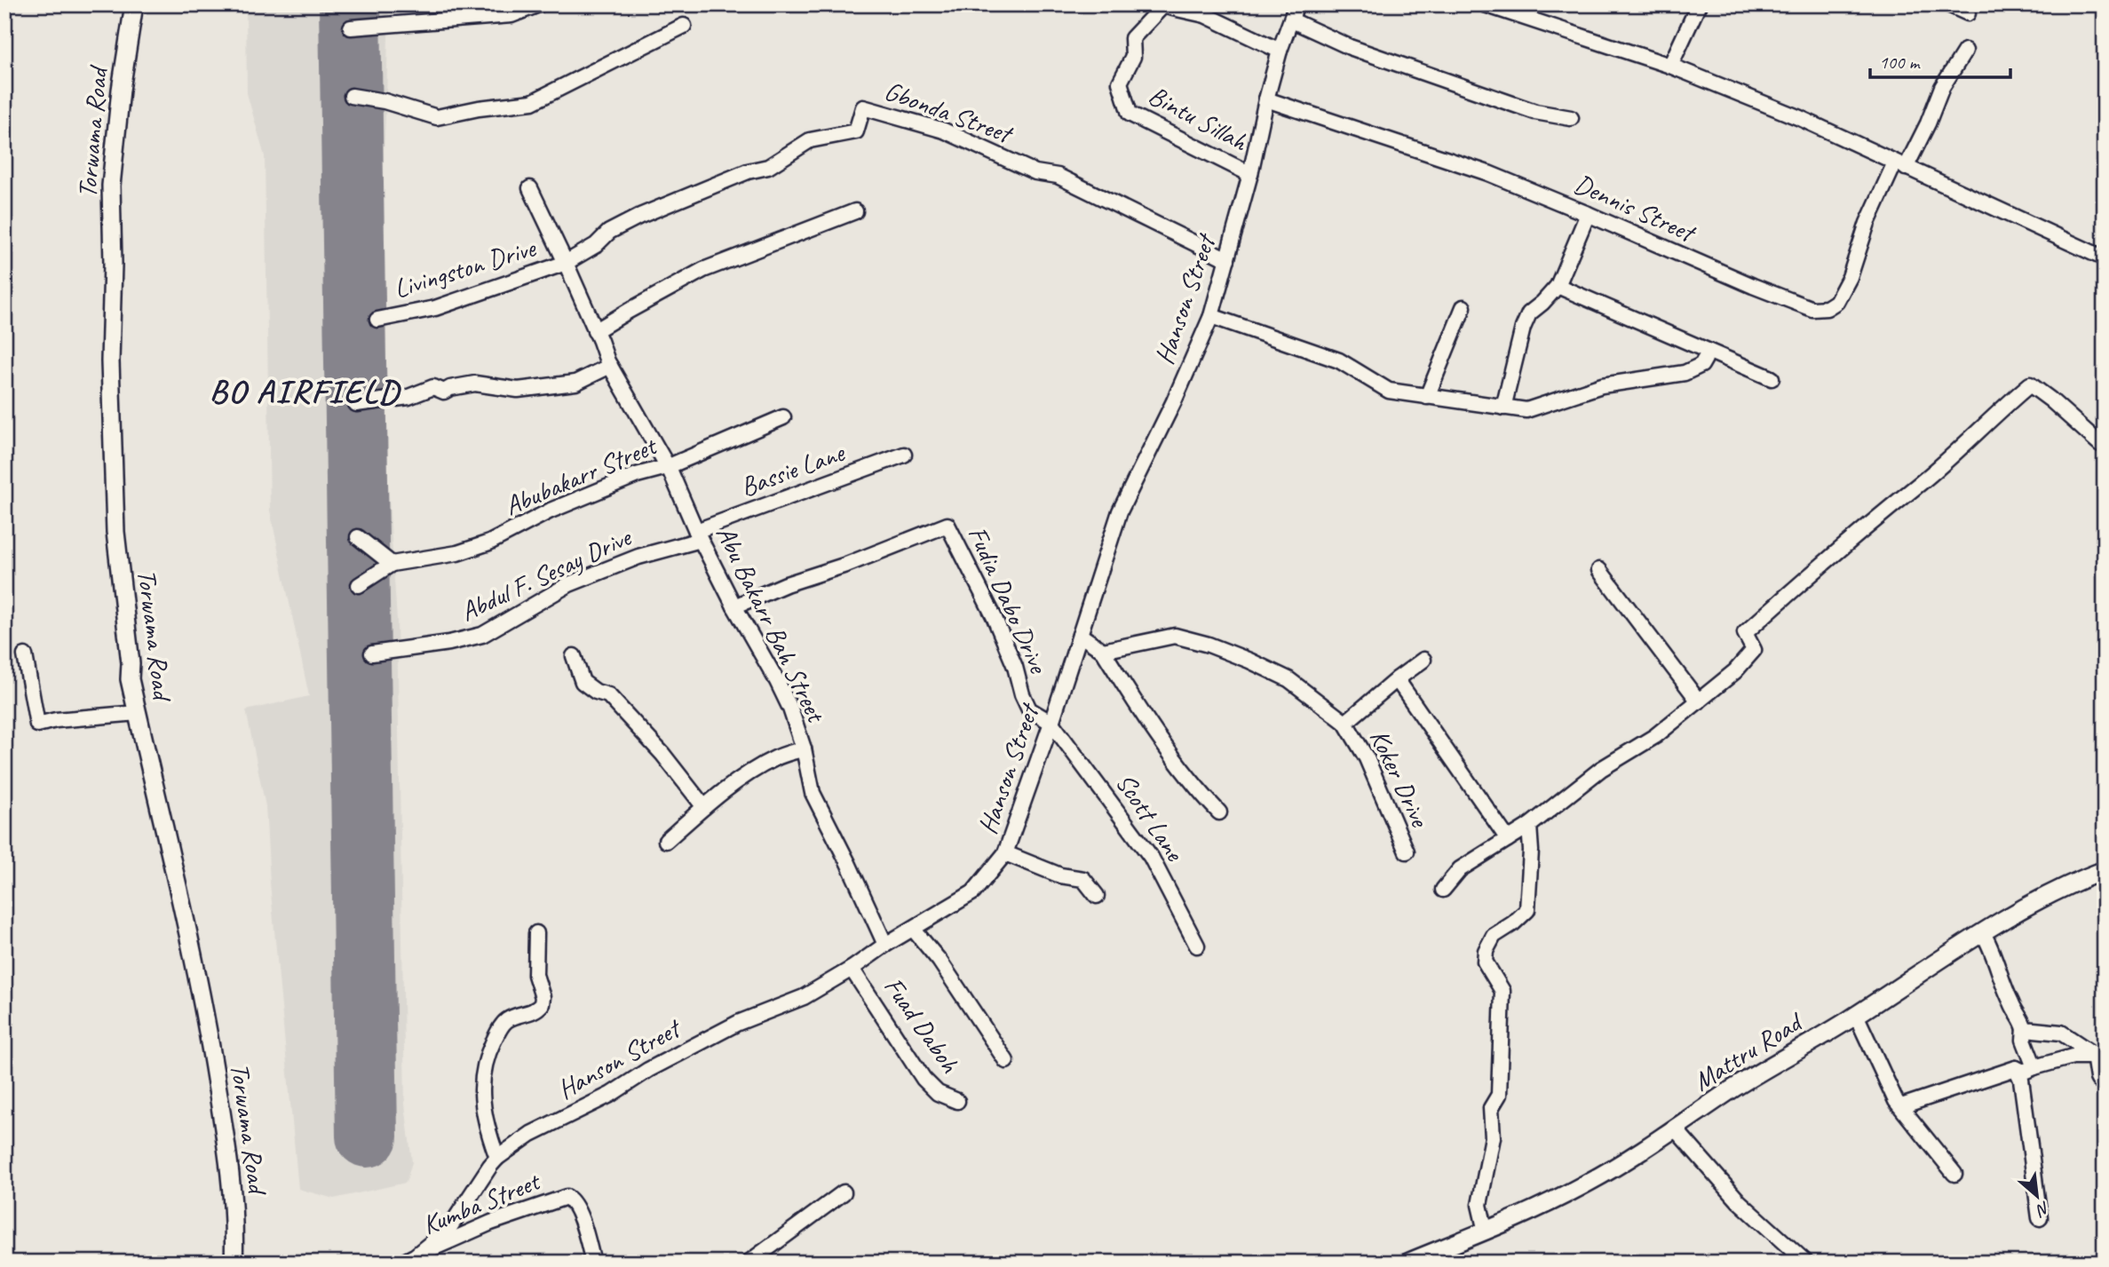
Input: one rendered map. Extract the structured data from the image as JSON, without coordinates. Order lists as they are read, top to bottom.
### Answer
{
  "streets": {
    "main road": ["Torwama Road", "Mattru Road"],
    "street": [
      "Gbonda Street",
      "Bintu Sillah",
      "Dennis Street",
      "Livingston Drive",
      "Hanson Street",
      "Bassie Lane",
      "Abubakarr Street",
      "Abdul F. Sesay Drive",
      "Fudia Dabo Drive",
      "Abu Bakarr Bah Street",
      "Koker Drive",
      "Scott Lane",
      "Fuad Daboh",
      "Kumba Street"
    ]
  },
  "crossings": [
    ["Gbonda Street", "Livingston Drive"],
    ["Gbonda Street", "Hanson Street"],
    ["Gbonda Street", "Abu Bakarr Bah Street"],
    ["Bintu Sillah", "Hanson Street"],
    ["Dennis Street", "Hanson Street"],
    ["Livingston Drive", "Abu Bakarr Bah Street"],
    ["Hanson Street", "Fudia Dabo Drive"],
    ["Hanson Street", "Abu Bakarr Bah Street"],
    ["Hanson Street", "Scott Lane"],
    ["Hanson Street", "Fuad Daboh"],
    ["Hanson Street", "Kumba Street"],
    ["Bassie Lane", "Abdul F. Sesay Drive"],
    ["Bassie Lane", "Abu Bakarr Bah Street"],
    ["Abubakarr Street", "Abu Bakarr Bah Street"],
    ["Abdul F. Sesay Drive", "Abu Bakarr Bah Street"],
    ["Fudia Dabo Drive", "Abu Bakarr Bah Street"],
    ["Fudia Dabo Drive", "Scott Lane"]
  ],
  "districts": ["BO AIRFIELD"],
  "scale_bar": "100 m",
  "north": "bottom right"
}
